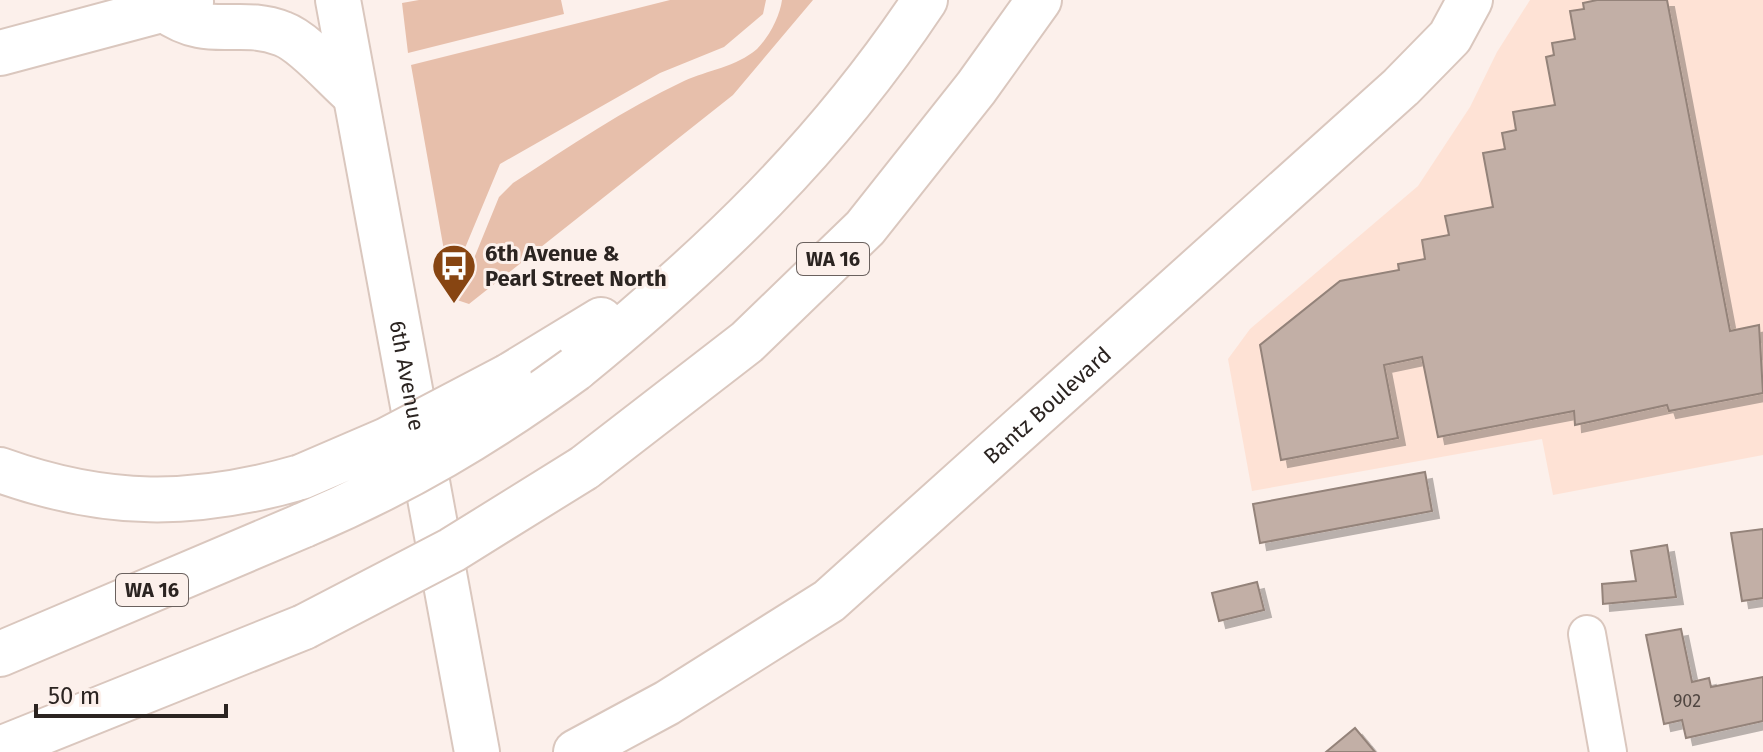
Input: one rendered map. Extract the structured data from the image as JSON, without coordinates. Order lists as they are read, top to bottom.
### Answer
{
  "streets": {
    "main road": ["WA 16", "6th Avenue", "Bantz Boulevard"]
  },
  "places": {
    "bus stop": ["6th Avenue & Pearl Street North"]
  },
  "house_numbers": ["902"],
  "scale_bar": "50 m"
}
